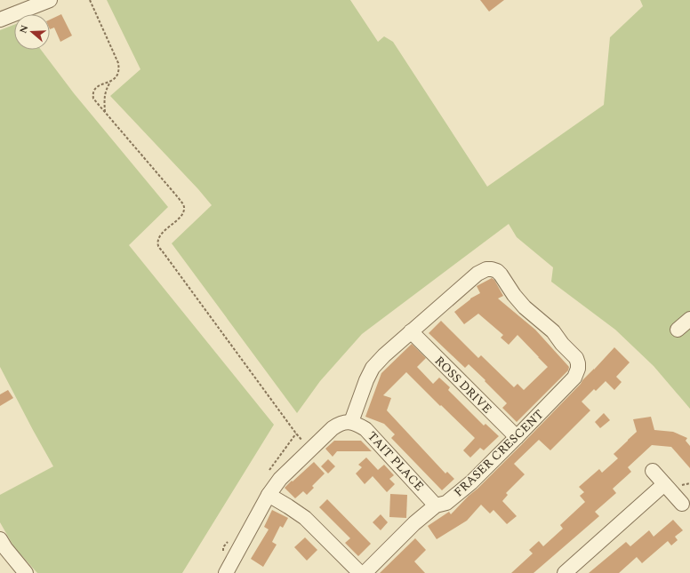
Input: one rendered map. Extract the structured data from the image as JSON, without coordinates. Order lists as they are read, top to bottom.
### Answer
{
  "streets": {
    "street": ["ROSS DRIVE", "FRASER CRESCENT", "TAIT PLACE"]
  },
  "crossings": [
    ["ROSS DRIVE", "FRASER CRESCENT"],
    ["FRASER CRESCENT", "TAIT PLACE"]
  ],
  "north": "left"
}
